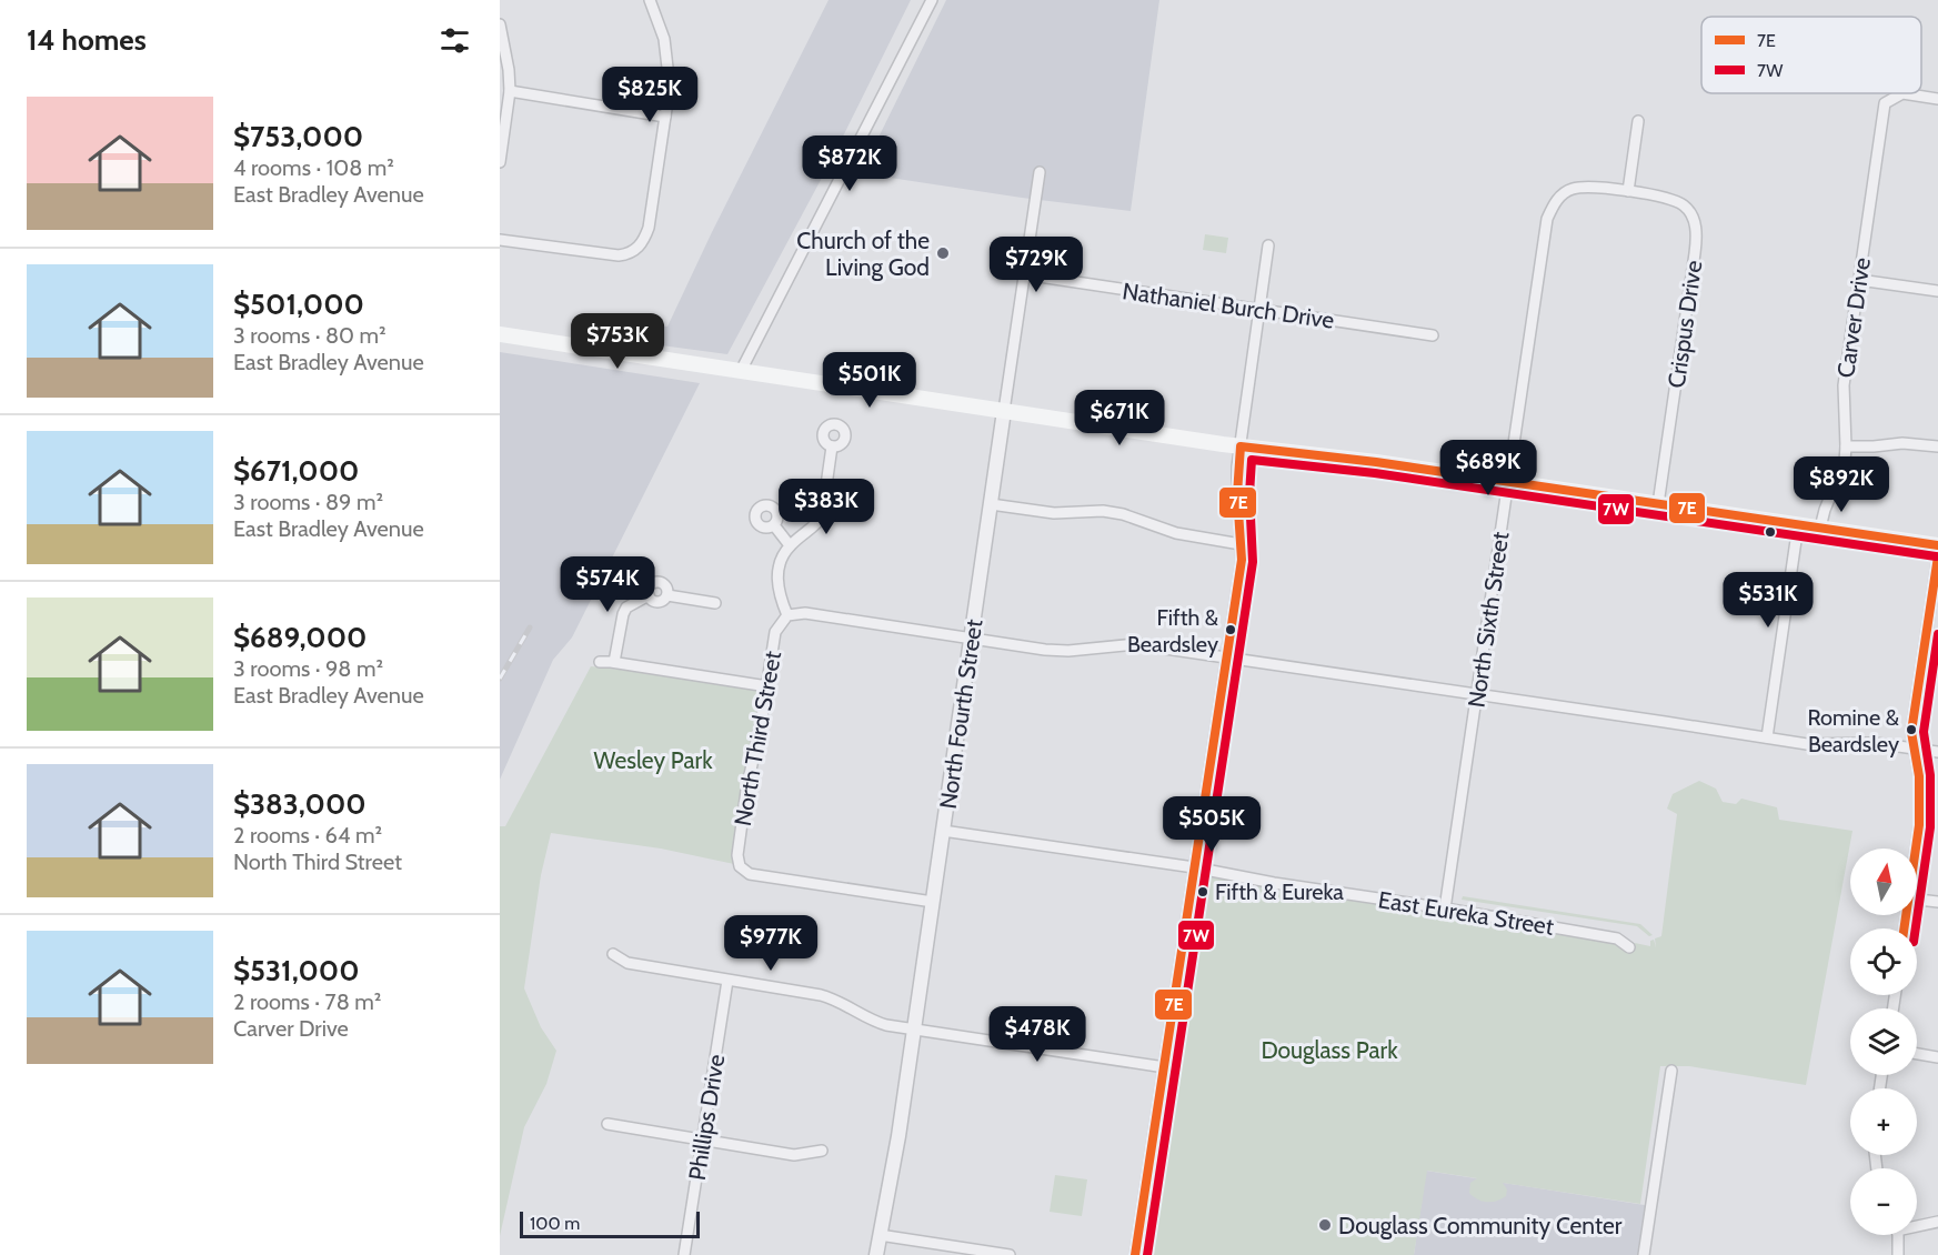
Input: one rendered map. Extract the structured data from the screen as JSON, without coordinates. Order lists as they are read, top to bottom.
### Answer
{
  "streets": {
    "street": [
      "Nathaniel Burch Drive",
      "Carver Drive",
      "Crispus Drive",
      "North Sixth Street",
      "North Fourth Street",
      "North Third Street",
      "East Eureka Street",
      "Phillips Drive"
    ]
  },
  "crossings": [
    ["Nathaniel Burch Drive", "North Fourth Street"],
    ["Crispus Drive", "North Sixth Street"],
    ["North Sixth Street", "East Eureka Street"],
    ["North Fourth Street", "North Third Street"],
    ["North Fourth Street", "East Eureka Street"]
  ],
  "parks": ["Wesley Park", "Douglass Park"],
  "places": [
    "Church of the Living God",
    "Fifth & Beardsley",
    "Romine & Beardsley",
    "Fifth & Eureka",
    "Douglass Community Center"
  ],
  "lines": ["transit line 7E", "transit line 7W"],
  "legend": ["7E", "7W"],
  "scale_bar": "100 m",
  "north": "top",
  "page": {
    "heading": "14 homes",
    "price": [
      "$825K",
      "$872K",
      "$729K",
      "$753K",
      "$501K",
      "$671K",
      "$689K",
      "$892K",
      "$383K",
      "$574K",
      "$531K",
      "$505K",
      "$977K",
      "$478K"
    ],
    "list": [
      {
        "name": "$753,000",
        "note": "4 rooms · 108 m² · East Bradley Avenue"
      },
      {
        "name": "$501,000",
        "note": "3 rooms · 80 m² · East Bradley Avenue"
      },
      {
        "name": "$671,000",
        "note": "3 rooms · 89 m² · East Bradley Avenue"
      },
      {
        "name": "$689,000",
        "note": "3 rooms · 98 m² · East Bradley Avenue"
      },
      {
        "name": "$383,000",
        "note": "2 rooms · 64 m² · North Third Street"
      },
      {
        "name": "$531,000",
        "note": "2 rooms · 78 m² · Carver Drive"
      }
    ],
    "map_buttons": ["+", "−"],
    "scale": "100 m"
  }
}
